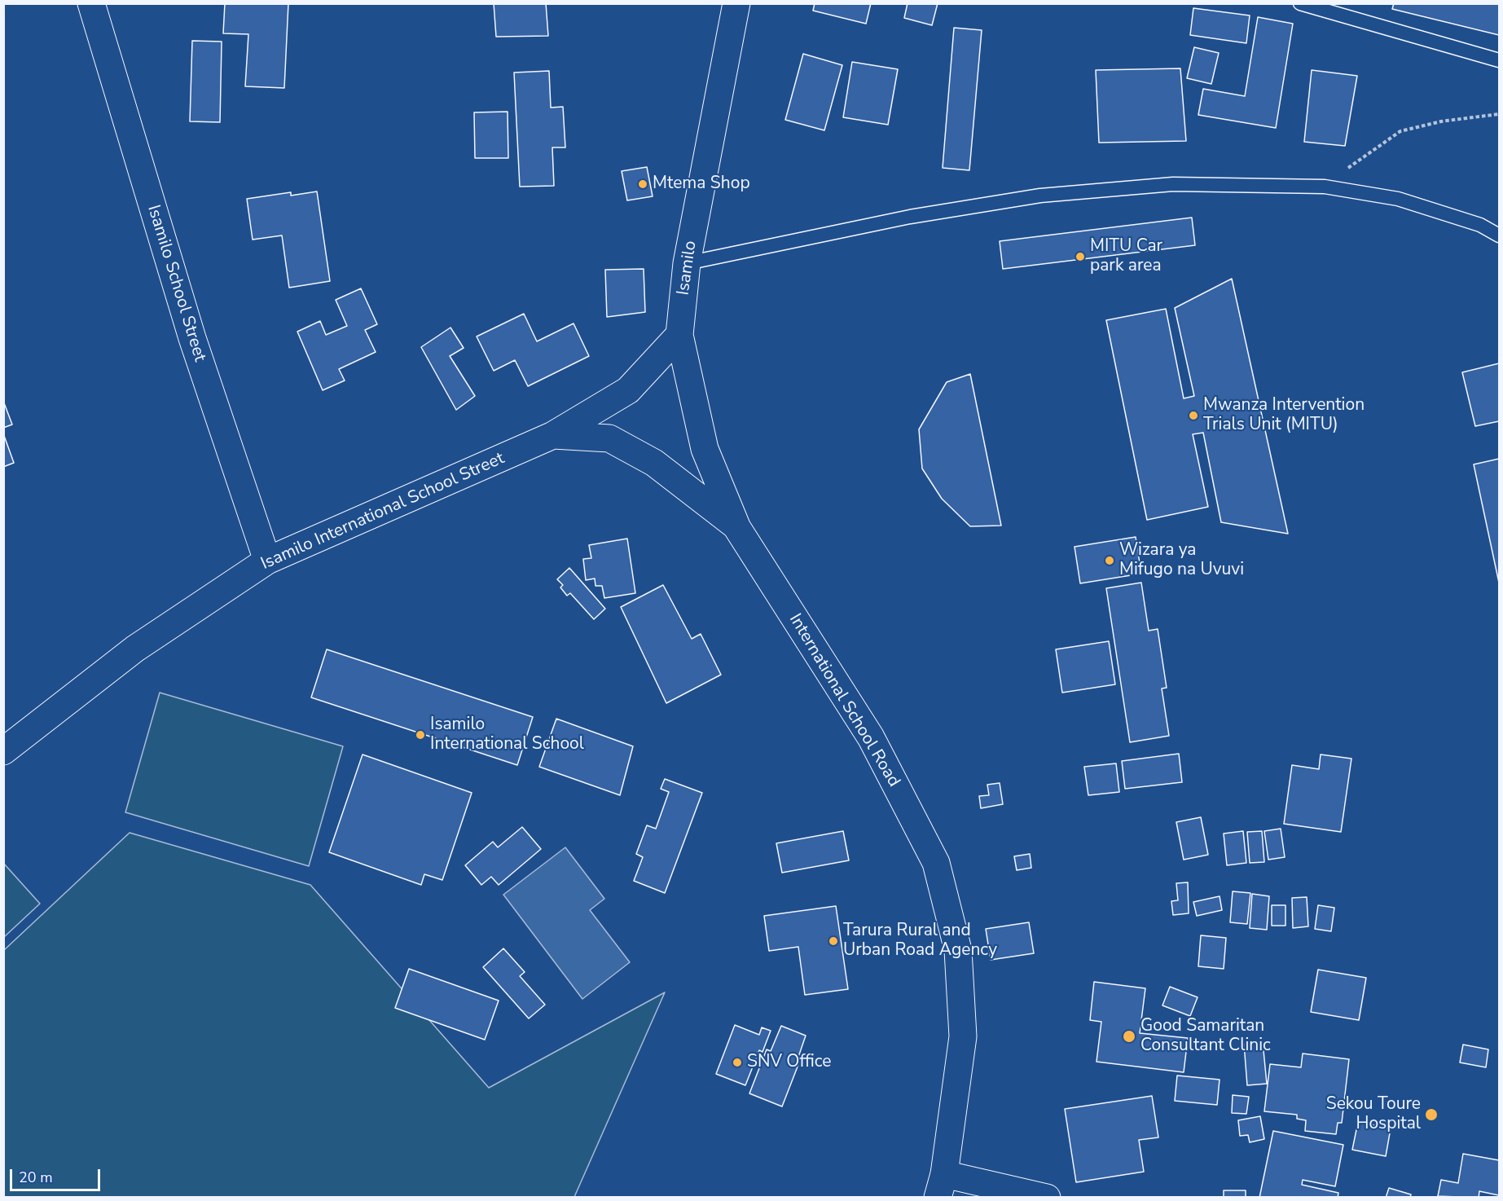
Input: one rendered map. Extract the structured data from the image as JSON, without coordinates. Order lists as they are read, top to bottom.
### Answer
{
  "streets": {
    "street": [
      "Isamilo",
      "Isamilo School Street",
      "Isamilo International School Street",
      "International School Road"
    ]
  },
  "crossings": [
    ["Isamilo", "Isamilo International School Street"],
    ["Isamilo", "International School Road"],
    ["Isamilo School Street", "Isamilo International School Street"],
    ["Isamilo International School Street", "International School Road"]
  ],
  "places": [
    "Mtema Shop",
    "MITU Car park area",
    "Mwanza Intervention Trials Unit (MITU)",
    "Wizara ya Mifugo na Uvuvi",
    "Isamilo International School",
    "Tarura Rural and Urban Road Agency",
    "Good Samaritan Consultant Clinic",
    "SNV Office",
    "Sekou Toure Hospital"
  ],
  "scale_bar": "20 m"
}
